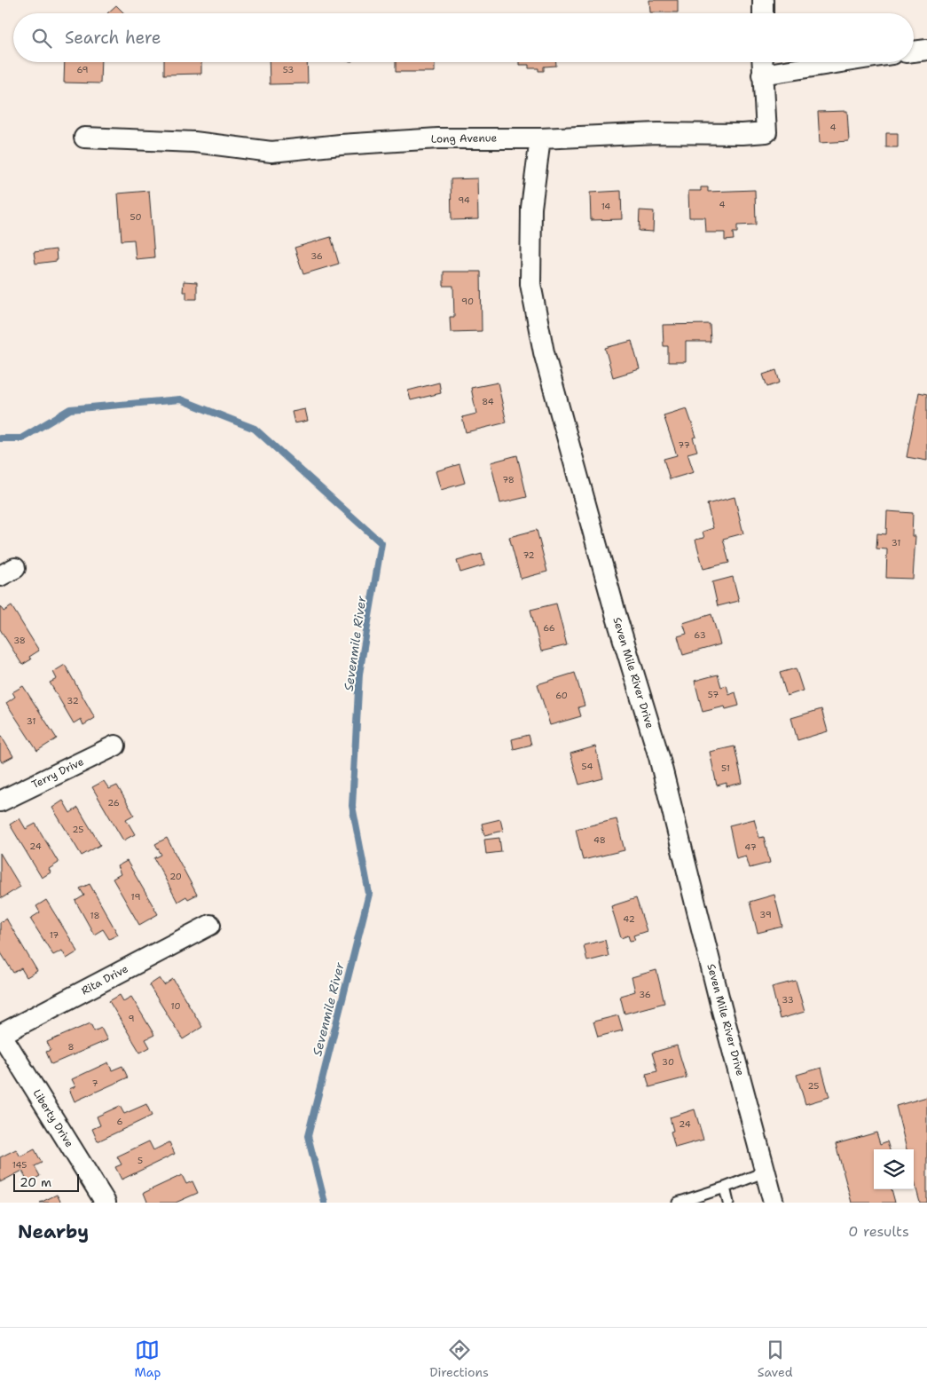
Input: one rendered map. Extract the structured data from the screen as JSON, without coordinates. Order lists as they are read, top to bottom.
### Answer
{
  "streets": {
    "street": [
      "Long Avenue",
      "Seven Mile River Drive",
      "Terry Drive",
      "Rita Drive",
      "Liberty Drive"
    ]
  },
  "crossings": [
    ["Long Avenue", "Seven Mile River Drive"],
    ["Rita Drive", "Liberty Drive"]
  ],
  "water": ["Sevenmile River"],
  "house_numbers": [
    "69",
    "53",
    "4",
    "94",
    "4",
    "14",
    "50",
    "36",
    "90",
    "84",
    "77",
    "78",
    "31",
    "72",
    "66",
    "63",
    "38",
    "57",
    "60",
    "32",
    "31",
    "54",
    "51",
    "26",
    "25",
    "48",
    "24",
    "47",
    "20",
    "19",
    "39",
    "18",
    "42",
    "17",
    "36",
    "33",
    "10",
    "9",
    "8",
    "30",
    "7",
    "25",
    "6",
    "24",
    "5",
    "145"
  ],
  "scale_bar": "20 m",
  "page": {
    "search": "Search here",
    "scale": "20 m",
    "heading": ["Nearby", "0 results"],
    "nav": ["Map", "Directions", "Saved"]
  }
}
